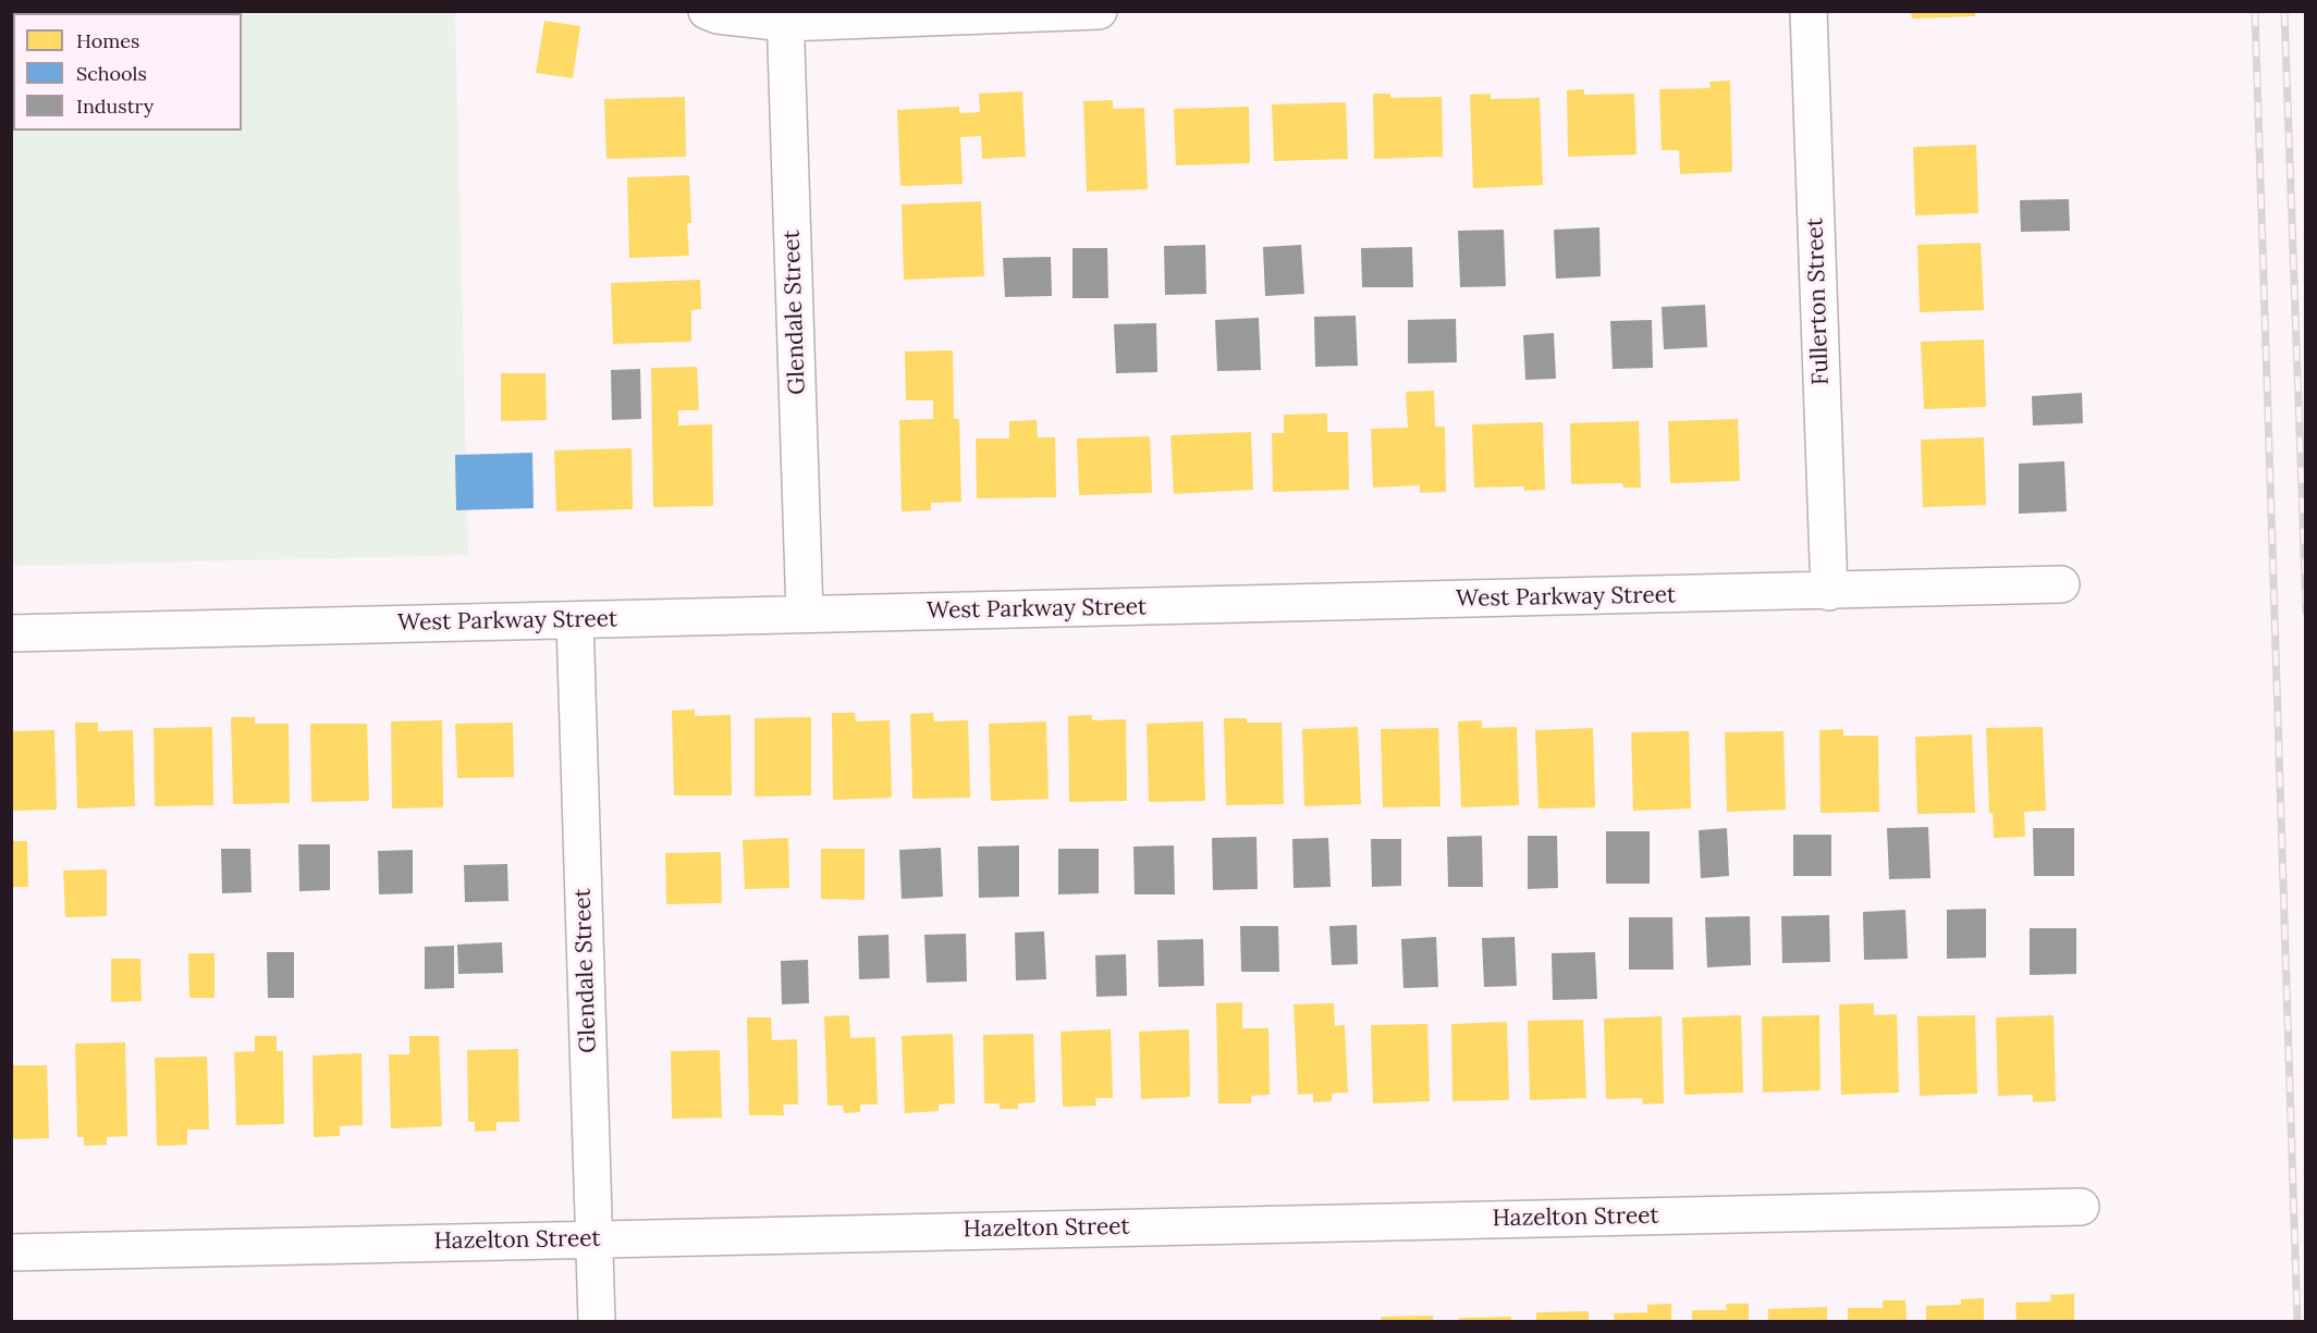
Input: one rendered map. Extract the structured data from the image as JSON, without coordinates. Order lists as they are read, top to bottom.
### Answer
{
  "streets": {
    "street": [
      "Fullerton Street",
      "Glendale Street",
      "West Parkway Street",
      "Hazelton Street"
    ]
  },
  "crossings": [
    ["Fullerton Street", "West Parkway Street"],
    ["Glendale Street", "West Parkway Street"],
    ["Glendale Street", "Hazelton Street"]
  ],
  "legend": ["Homes", "Schools", "Industry"]
}
